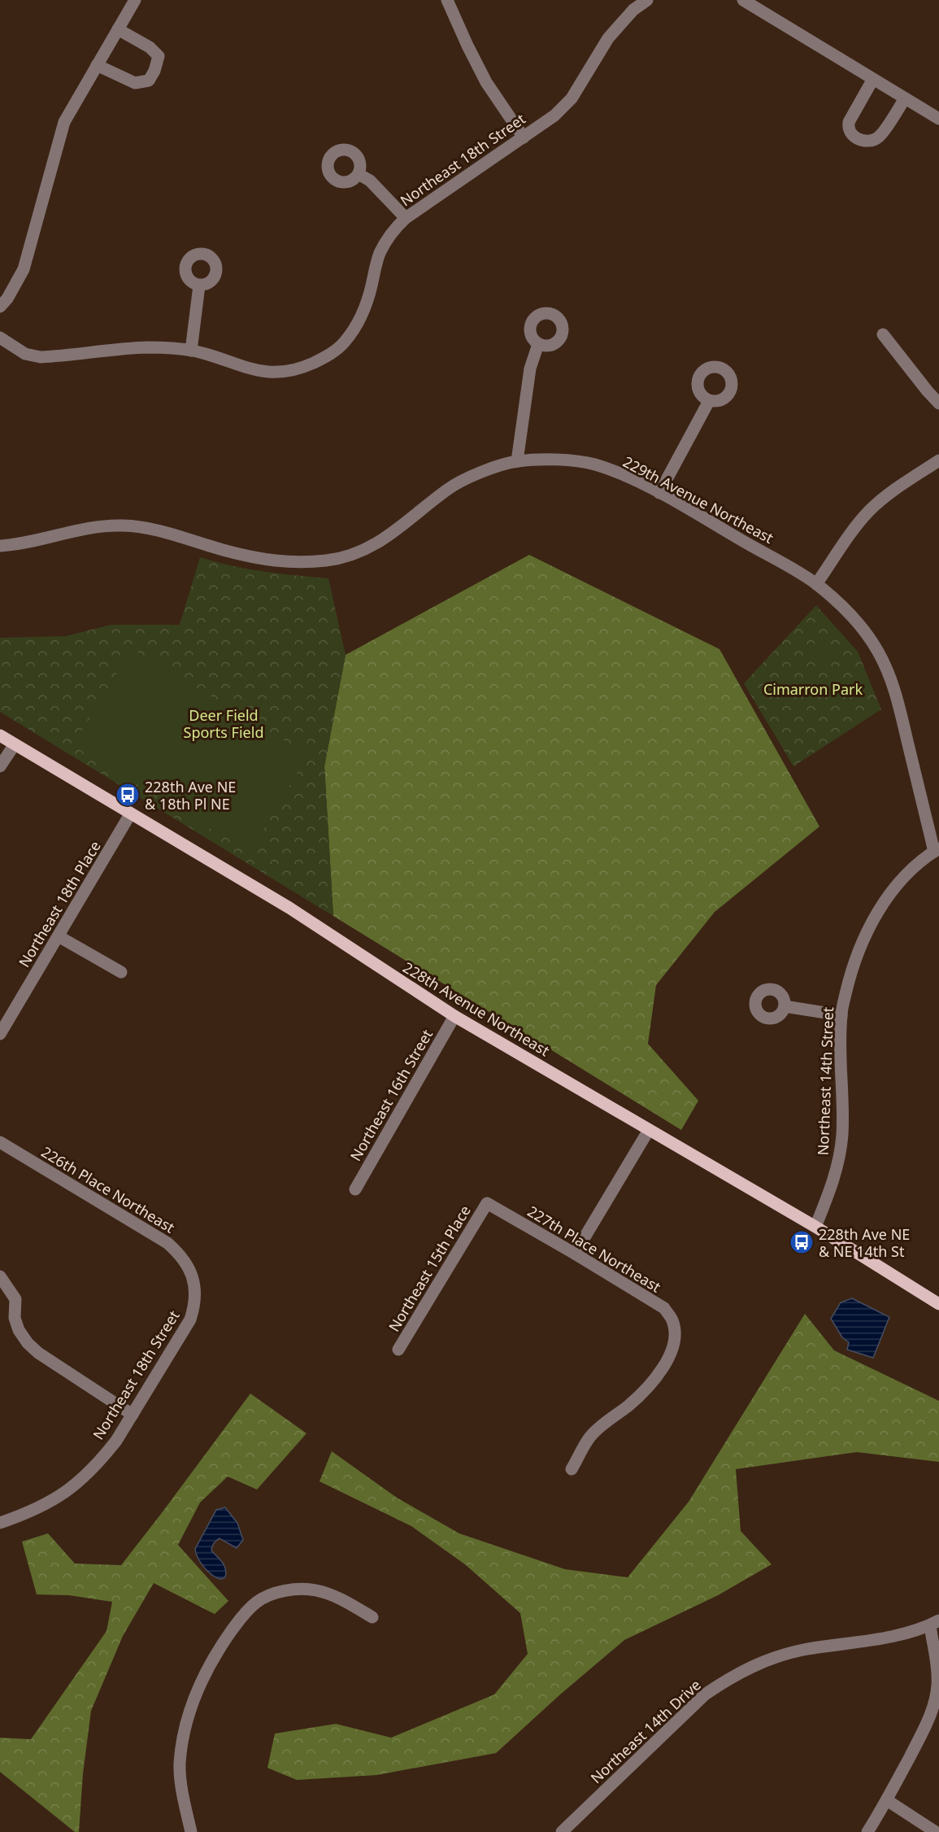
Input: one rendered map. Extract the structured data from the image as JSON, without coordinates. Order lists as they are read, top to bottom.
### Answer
{
  "streets": {
    "main road": ["228th Avenue Northeast"],
    "street": [
      "Northeast 18th Street",
      "229th Avenue Northeast",
      "Northeast 18th Place",
      "Northeast 14th Street",
      "Northeast 16th Street",
      "226th Place Northeast",
      "227th Place Northeast",
      "Northeast 15th Place",
      "Northeast 14th Drive"
    ]
  },
  "crossings": [
    ["Northeast 18th Street", "226th Place Northeast"],
    ["229th Avenue Northeast", "Northeast 14th Street"],
    ["Northeast 18th Place", "228th Avenue Northeast"],
    ["228th Avenue Northeast", "Northeast 14th Street"],
    ["228th Avenue Northeast", "Northeast 16th Street"],
    ["227th Place Northeast", "Northeast 15th Place"]
  ],
  "parks": ["Cimarron Park", "Deer Field Sports Field"],
  "places": {
    "bus stop": ["228th Ave NE & 18th Pl NE", "228th Ave NE & NE 14th St"]
  }
}
